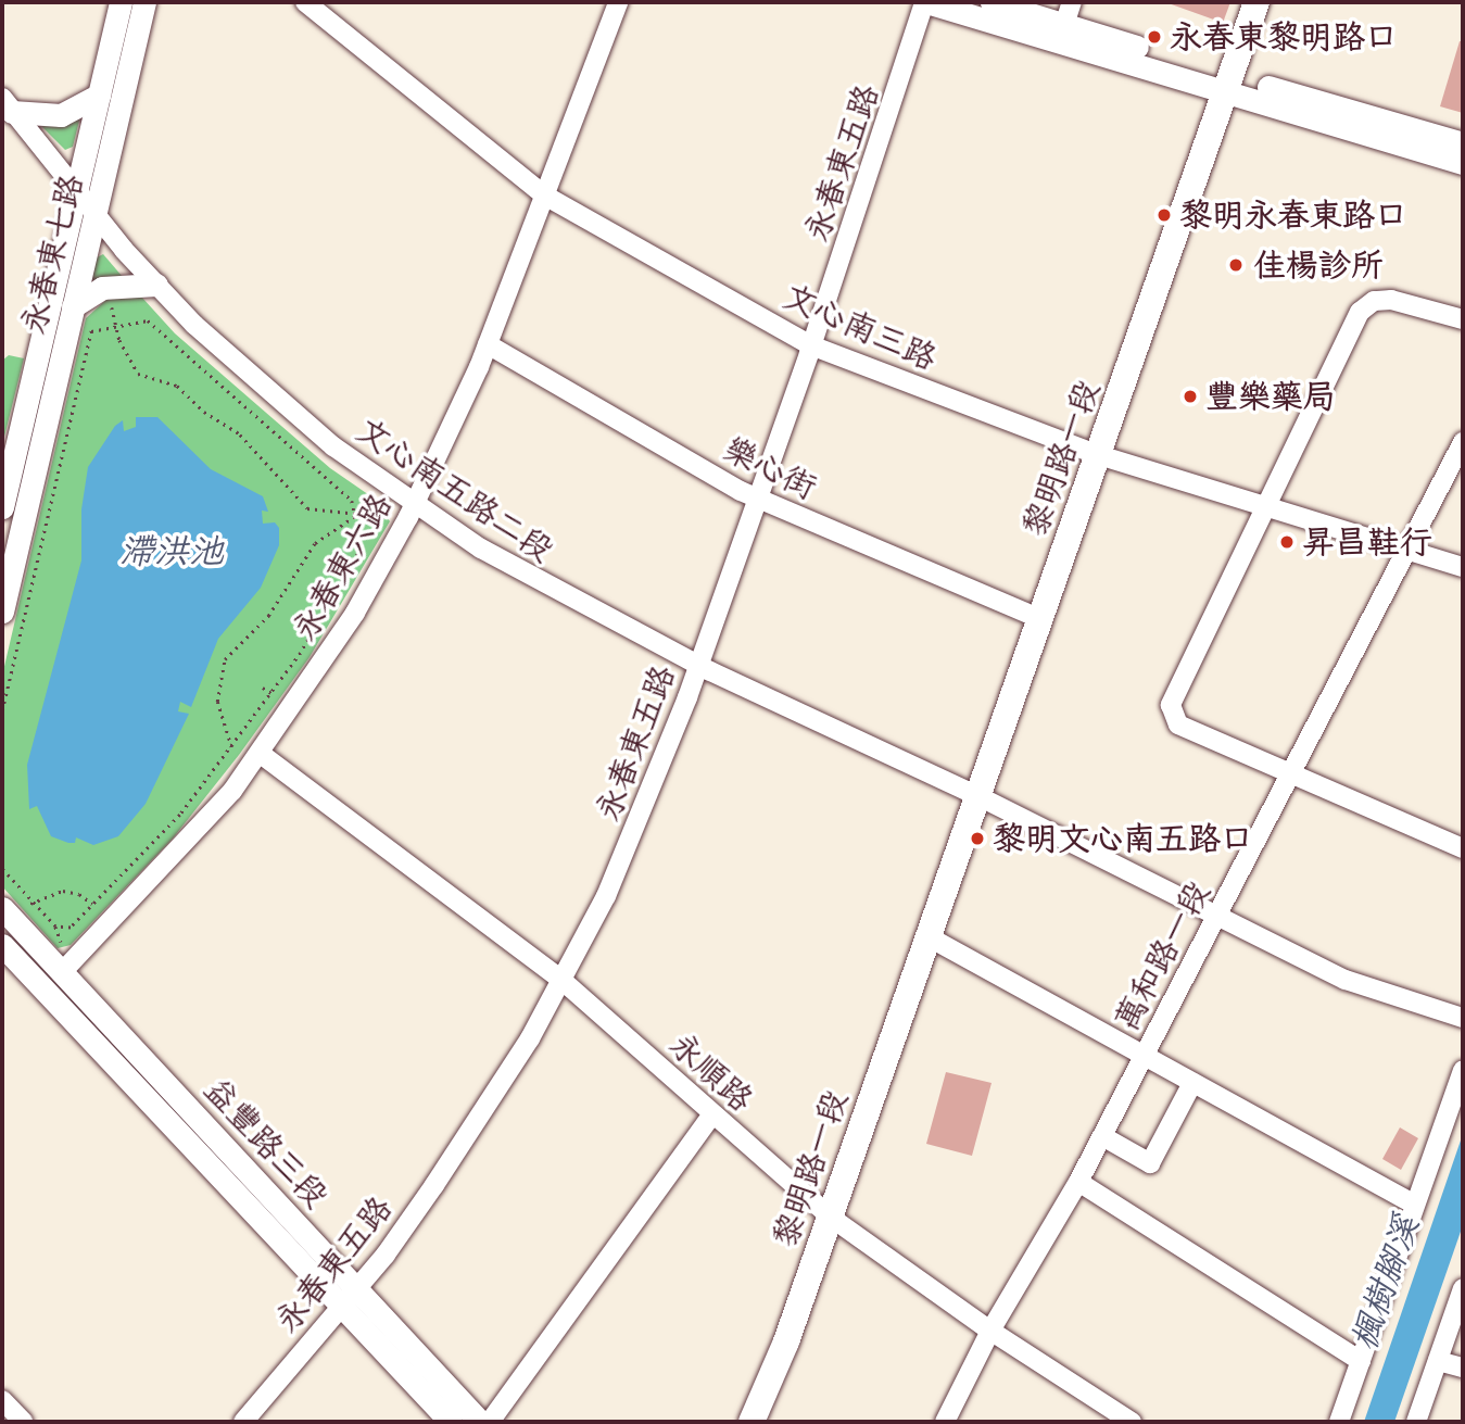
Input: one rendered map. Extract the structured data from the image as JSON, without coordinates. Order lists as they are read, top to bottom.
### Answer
{
  "streets": {
    "main road": ["黎明路一段"],
    "street": [
      "永春東五路",
      "永春東七路",
      "文心南三路",
      "樂心街",
      "文心南五路二段",
      "永春東六路",
      "萬和路一段",
      "永順路",
      "益豐路三段"
    ]
  },
  "crossings": [
    ["永春東五路", "文心南三路"],
    ["永春東五路", "樂心街"],
    ["永春東五路", "文心南五路二段"],
    ["永春東五路", "永順路"],
    ["永春東五路", "益豐路三段"],
    ["永春東七路", "文心南五路二段"],
    ["文心南三路", "黎明路一段"],
    ["文心南三路", "永春東六路"],
    ["文心南三路", "萬和路一段"],
    ["黎明路一段", "樂心街"],
    ["黎明路一段", "文心南五路二段"],
    ["黎明路一段", "永順路"],
    ["樂心街", "永春東六路"],
    ["文心南五路二段", "永春東六路"],
    ["文心南五路二段", "萬和路一段"],
    ["永春東六路", "永順路"],
    ["永春東六路", "益豐路三段"],
    ["萬和路一段", "永順路"]
  ],
  "water": ["滯洪池", "楓樹腳溪"],
  "places": [
    "永春東黎明路口",
    "黎明永春東路口",
    "佳楊診所",
    "豐樂藥局",
    "昇昌鞋行",
    "黎明文心南五路口"
  ]
}
